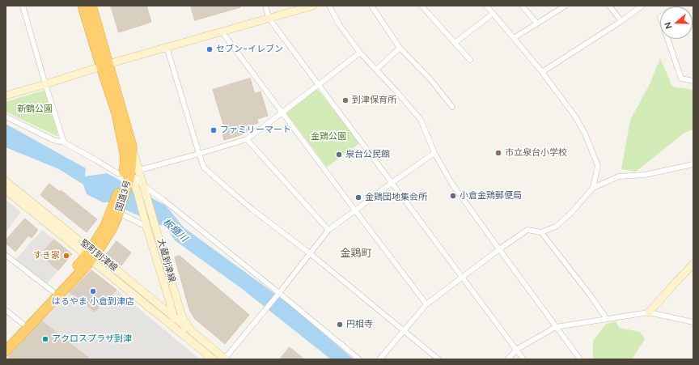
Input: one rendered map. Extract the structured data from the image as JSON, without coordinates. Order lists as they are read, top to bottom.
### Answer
{
  "streets": {
    "highway": ["国道3号"],
    "main road": ["堅町到津線", "大蔵到津線"]
  },
  "crossings": [
    ["国道3号", "堅町到津線"],
    ["国道3号", "大蔵到津線"],
    ["堅町到津線", "大蔵到津線"]
  ],
  "districts": ["金鶏町"],
  "water": ["板櫃川"],
  "parks": ["新鶴公園", "金鶏公園"],
  "places": [
    "セブン-イレブン",
    "到津保育所",
    "ファミリーマート",
    "市立泉台小学校",
    "泉台公民館",
    "小倉金鶏郵便局",
    "金鶏団地集会所",
    "すき家",
    "はるやま 小倉到津店",
    "円相寺",
    "アクロスプラザ到津"
  ],
  "north": "left"
}
